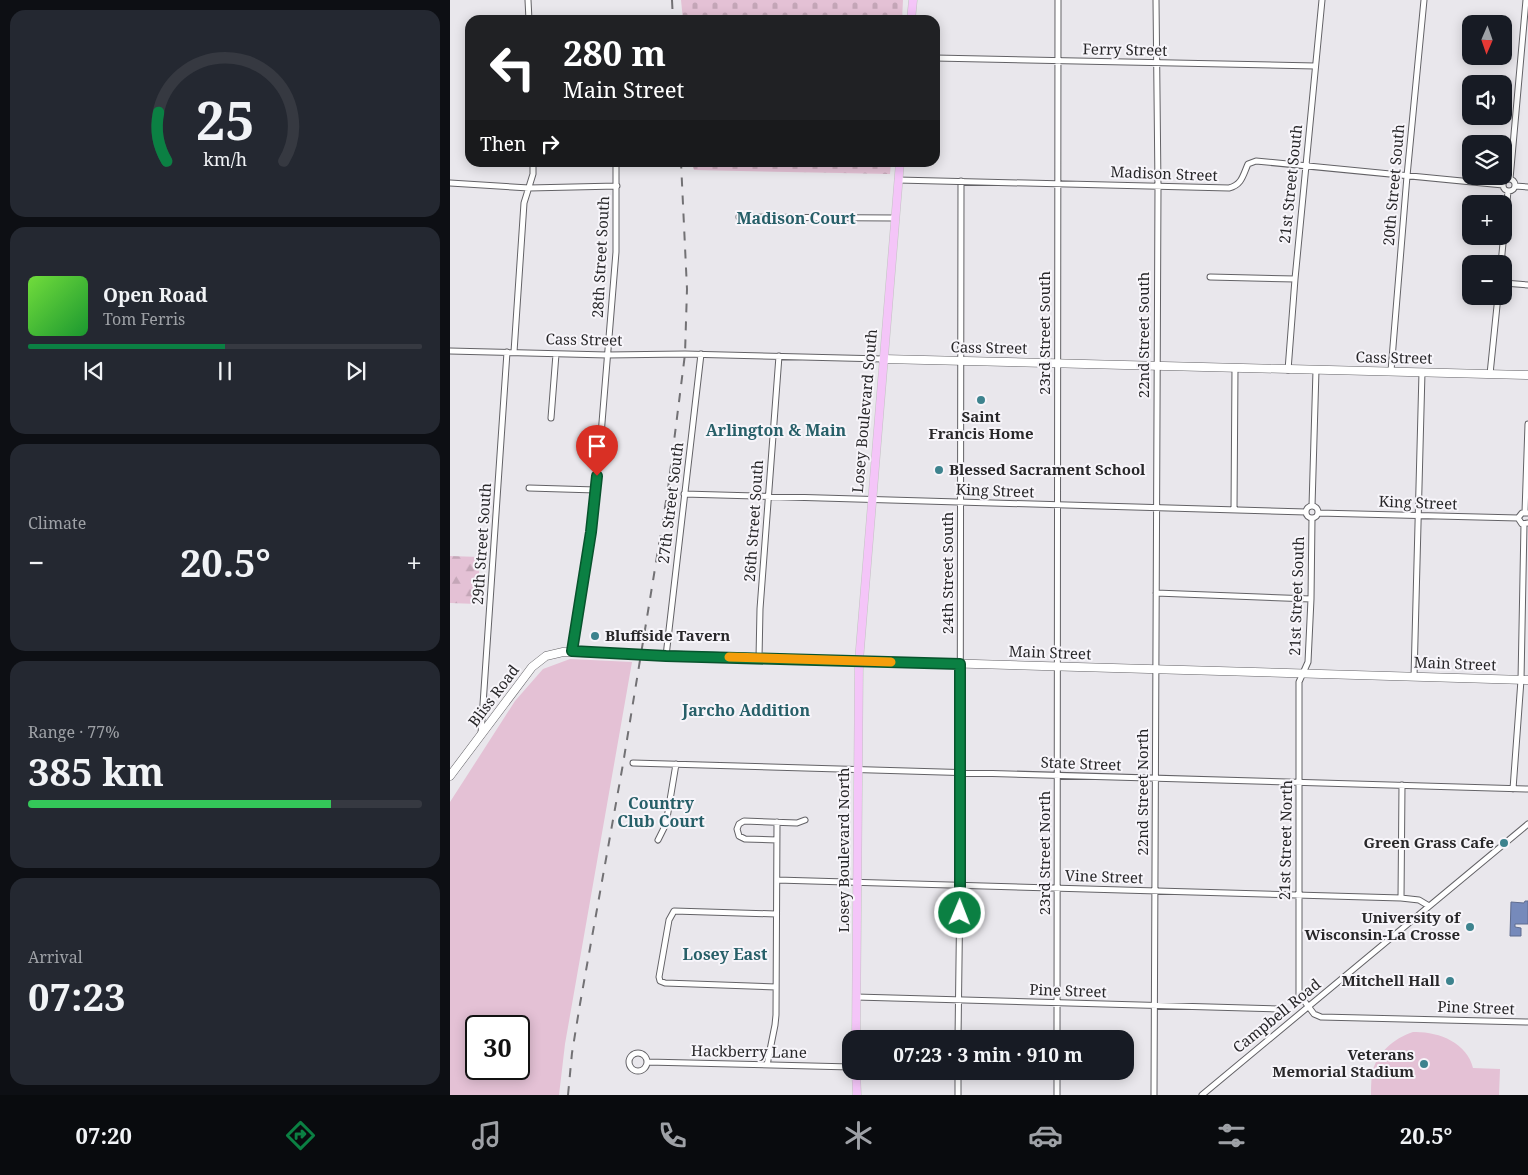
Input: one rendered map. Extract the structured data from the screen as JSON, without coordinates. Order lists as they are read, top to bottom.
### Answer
{
  "streets": {
    "main road": ["Losey Boulevard South", "Losey Boulevard North"],
    "street": [
      "Ferry Street",
      "Madison Street",
      "21st Street South",
      "20th Street South",
      "28th Street South",
      "23rd Street South",
      "22nd Street South",
      "Cass Street",
      "King Street",
      "27th Street South",
      "26th Street South",
      "29th Street South",
      "24th Street South",
      "Main Street",
      "Bliss Road",
      "State Street",
      "22nd Street North",
      "21st Street North",
      "23rd Street North",
      "Vine Street",
      "Pine Street",
      "Campbell Road",
      "Hackberry Lane"
    ]
  },
  "crossings": [
    ["Ferry Street", "21st Street South"],
    ["Ferry Street", "23rd Street South"],
    ["Ferry Street", "22nd Street South"],
    ["Madison Street", "21st Street South"],
    ["Madison Street", "20th Street South"],
    ["Madison Street", "23rd Street South"],
    ["Madison Street", "22nd Street South"],
    ["Madison Street", "Losey Boulevard South"],
    ["Madison Street", "24th Street South"],
    ["21st Street South", "Cass Street"],
    ["21st Street South", "King Street"],
    ["21st Street South", "Main Street"],
    ["21st Street South", "21st Street North"],
    ["20th Street South", "Cass Street"],
    ["28th Street South", "Cass Street"],
    ["28th Street South", "Main Street"],
    ["28th Street South", "Bliss Road"],
    ["23rd Street South", "Cass Street"],
    ["23rd Street South", "King Street"],
    ["23rd Street South", "Main Street"],
    ["23rd Street South", "23rd Street North"],
    ["22nd Street South", "Cass Street"],
    ["22nd Street South", "King Street"],
    ["22nd Street South", "Main Street"],
    ["22nd Street South", "22nd Street North"],
    ["Cass Street", "Losey Boulevard South"],
    ["Cass Street", "27th Street South"],
    ["Cass Street", "26th Street South"],
    ["Cass Street", "29th Street South"],
    ["Cass Street", "24th Street South"],
    ["Losey Boulevard South", "King Street"],
    ["Losey Boulevard South", "Main Street"],
    ["Losey Boulevard South", "Losey Boulevard North"],
    ["King Street", "27th Street South"],
    ["King Street", "26th Street South"],
    ["King Street", "24th Street South"],
    ["27th Street South", "Main Street"],
    ["26th Street South", "Main Street"],
    ["29th Street South", "Bliss Road"],
    ["24th Street South", "Main Street"],
    ["24th Street South", "State Street"],
    ["24th Street South", "Vine Street"],
    ["24th Street South", "Pine Street"],
    ["Main Street", "Bliss Road"],
    ["Main Street", "22nd Street North"],
    ["Main Street", "21st Street North"],
    ["Main Street", "Losey Boulevard North"],
    ["Main Street", "23rd Street North"],
    ["State Street", "22nd Street North"],
    ["State Street", "21st Street North"],
    ["State Street", "Losey Boulevard North"],
    ["State Street", "23rd Street North"],
    ["22nd Street North", "Vine Street"],
    ["22nd Street North", "Pine Street"],
    ["21st Street North", "Vine Street"],
    ["21st Street North", "Pine Street"],
    ["21st Street North", "Campbell Road"],
    ["Losey Boulevard North", "Vine Street"],
    ["Losey Boulevard North", "Pine Street"],
    ["23rd Street North", "Vine Street"],
    ["23rd Street North", "Pine Street"],
    ["Vine Street", "Campbell Road"],
    ["Pine Street", "Campbell Road"]
  ],
  "districts": [
    "Madison Court",
    "Arlington & Main",
    "Jarcho Addition",
    "Country Club Court",
    "Losey East"
  ],
  "places": [
    "Saint Francis Home",
    "Blessed Sacrament School",
    "Bluffside Tavern",
    "Green Grass Cafe",
    "University of Wisconsin-La Crosse",
    "Mitchell Hall",
    "Veterans Memorial Stadium"
  ],
  "north": "bottom",
  "page": {
    "map_buttons": ["+", "−"],
    "turn": ["280 m", "Main Street"],
    "then": "Then",
    "song": ["Open Road", "Tom Ferris"],
    "tile": [
      "Climate",
      ["Range · 77%", "385 km"],
      ["Arrival", "07:23"]
    ],
    "heat": ["−", "20.5°", "+"],
    "limit": "30",
    "trip": "07:23 · 3 min · 910 m",
    "tabs": ["07:20", "20.5°"],
    "gauge": ["25", "km/h"]
  }
}
